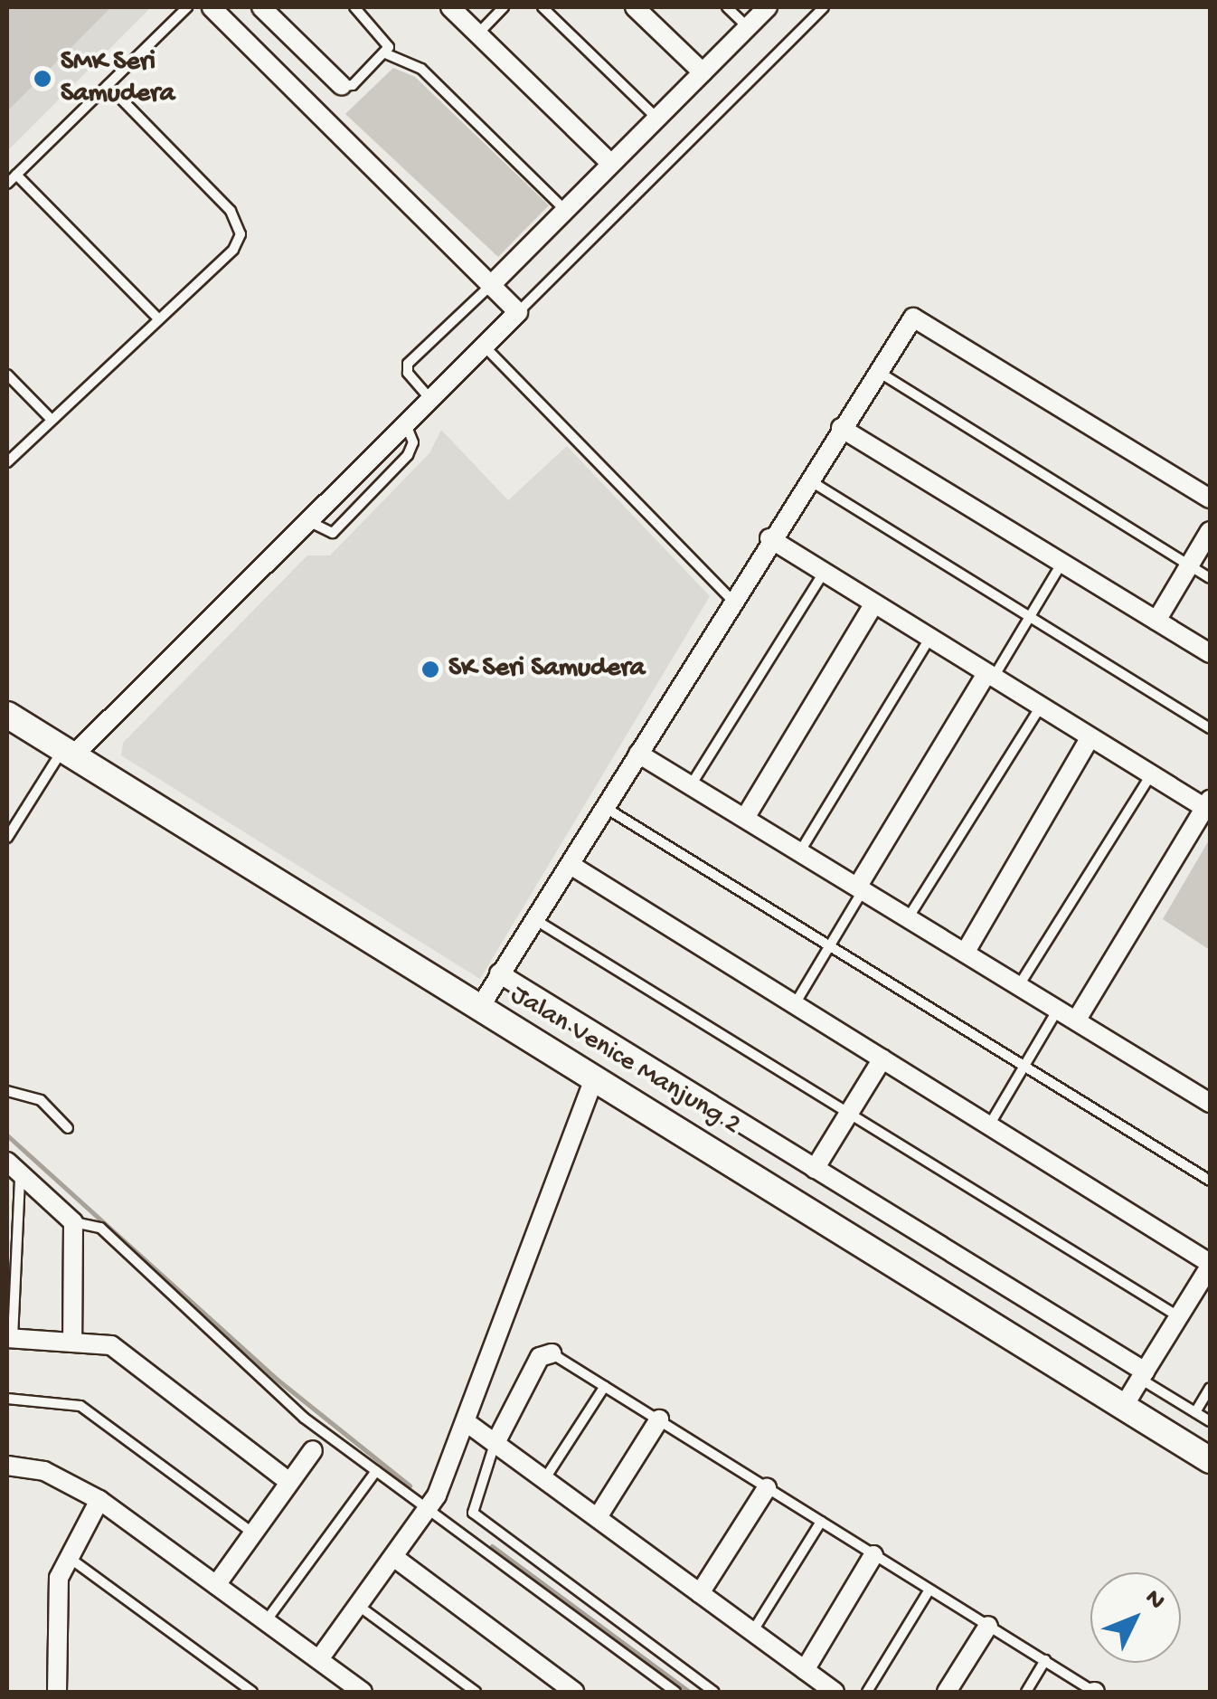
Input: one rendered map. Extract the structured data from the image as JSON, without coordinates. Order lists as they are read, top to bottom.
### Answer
{
  "streets": {
    "street": ["Jalan Venice Manjung 2"]
  },
  "places": ["SMK Seri Samudera", "SK Seri Samudera"],
  "north": "top right"
}
